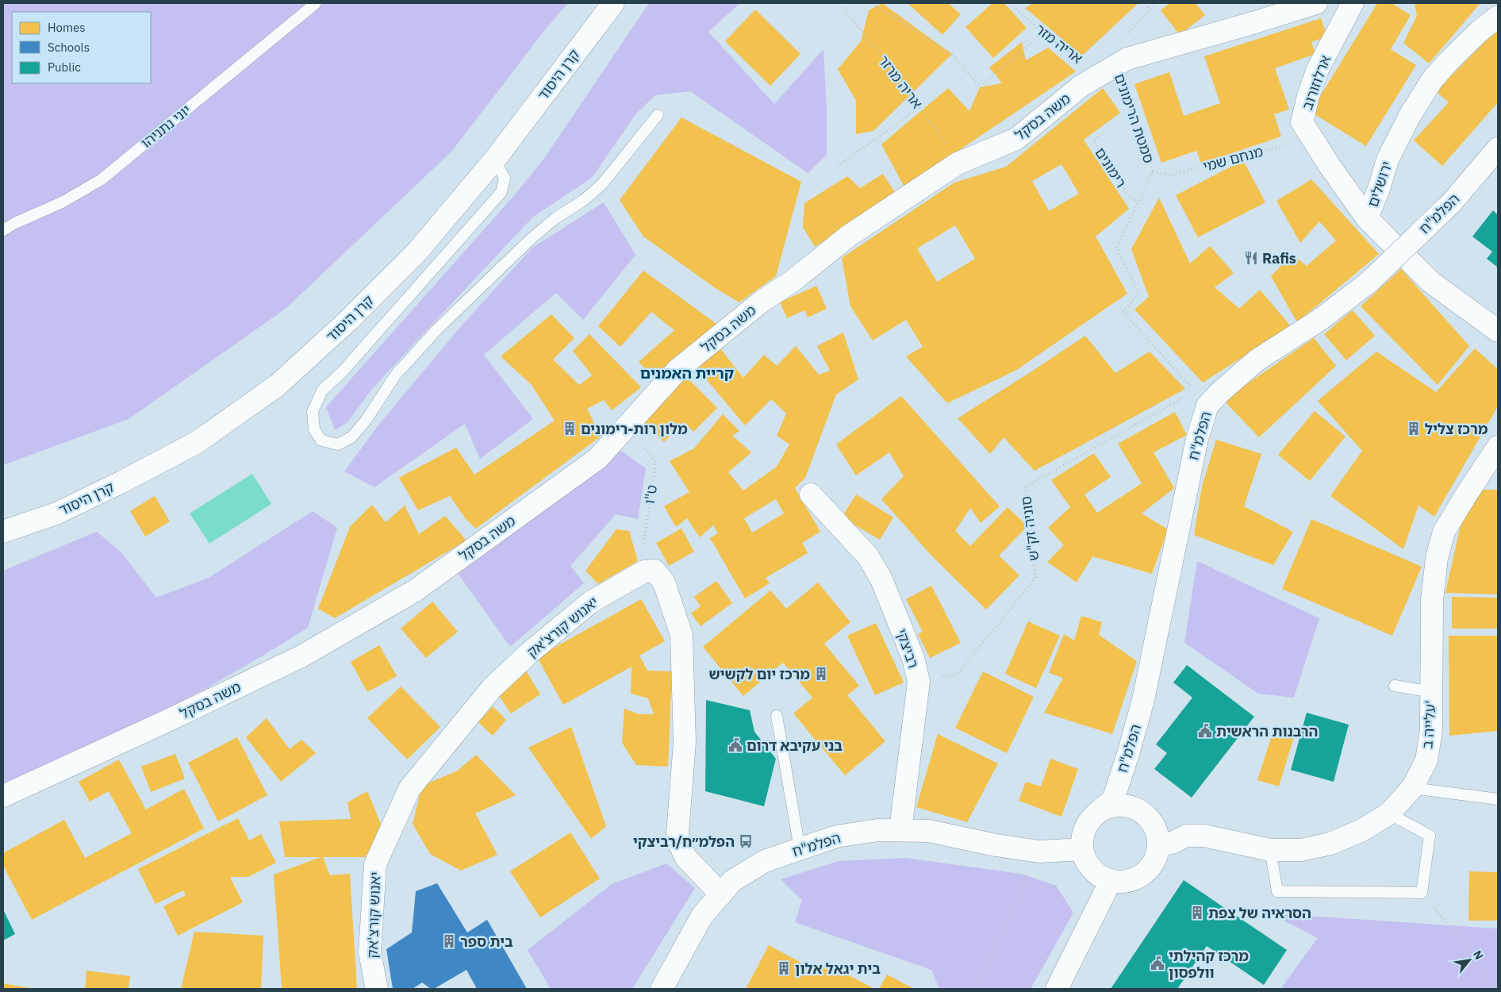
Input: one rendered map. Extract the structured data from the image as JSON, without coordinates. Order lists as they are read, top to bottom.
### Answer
{
  "streets": {
    "street": [
      "קרן היסוד",
      "ארלוזורוב",
      "משה בסקל",
      "ירושלים",
      "הפלמ\"ח",
      "יאנוש קורצ'אק",
      "רביצקי",
      "עלייה ב'"
    ],
    "lane": ["יוני נתניהו"],
    "path": [
      "אריה מזר",
      "אריה מרזר",
      "סמטת הרימונים",
      "מנחם שמי",
      "רימונים",
      "ט\"ו",
      "סוניה זק\"ש"
    ]
  },
  "crossings": [
    ["אריה מזר", "משה בסקל"],
    ["אריה מזר", "סמטת הרימונים"],
    ["אריה מרזר", "משה בסקל"],
    ["ארלוזורוב", "מנחם שמי"],
    ["ארלוזורוב", "ירושלים"],
    ["משה בסקל", "סמטת הרימונים"],
    ["משה בסקל", "ט\"ו"],
    ["סמטת הרימונים", "מנחם שמי"],
    ["הפלמ\"ח", "סוניה זק\"ש"],
    ["הפלמ\"ח", "רביצקי"],
    ["הפלמ\"ח", "עלייה ב'"],
    ["ט\"ו", "יאנוש קורצ'אק"],
    ["סוניה זק\"ש", "רביצקי"]
  ],
  "districts": ["קריית האמנים"],
  "places": {
    "restaurant": ["Rafis"],
    "building": [
      "מלון רות-רימונים",
      "מרכז צליל",
      "מרכז יום לקשיש",
      "הסראיה של צפת",
      "בית ספר",
      "בית יגאל אלון"
    ],
    "public building": ["הרבנות הראשית", "בני עקיבא דרום", "מרכז קהילתי וולפסון"],
    "bus stop": ["הפלמ״ח/רביצקי"]
  },
  "legend": ["Homes", "Schools", "Public"],
  "north": "top right"
}
